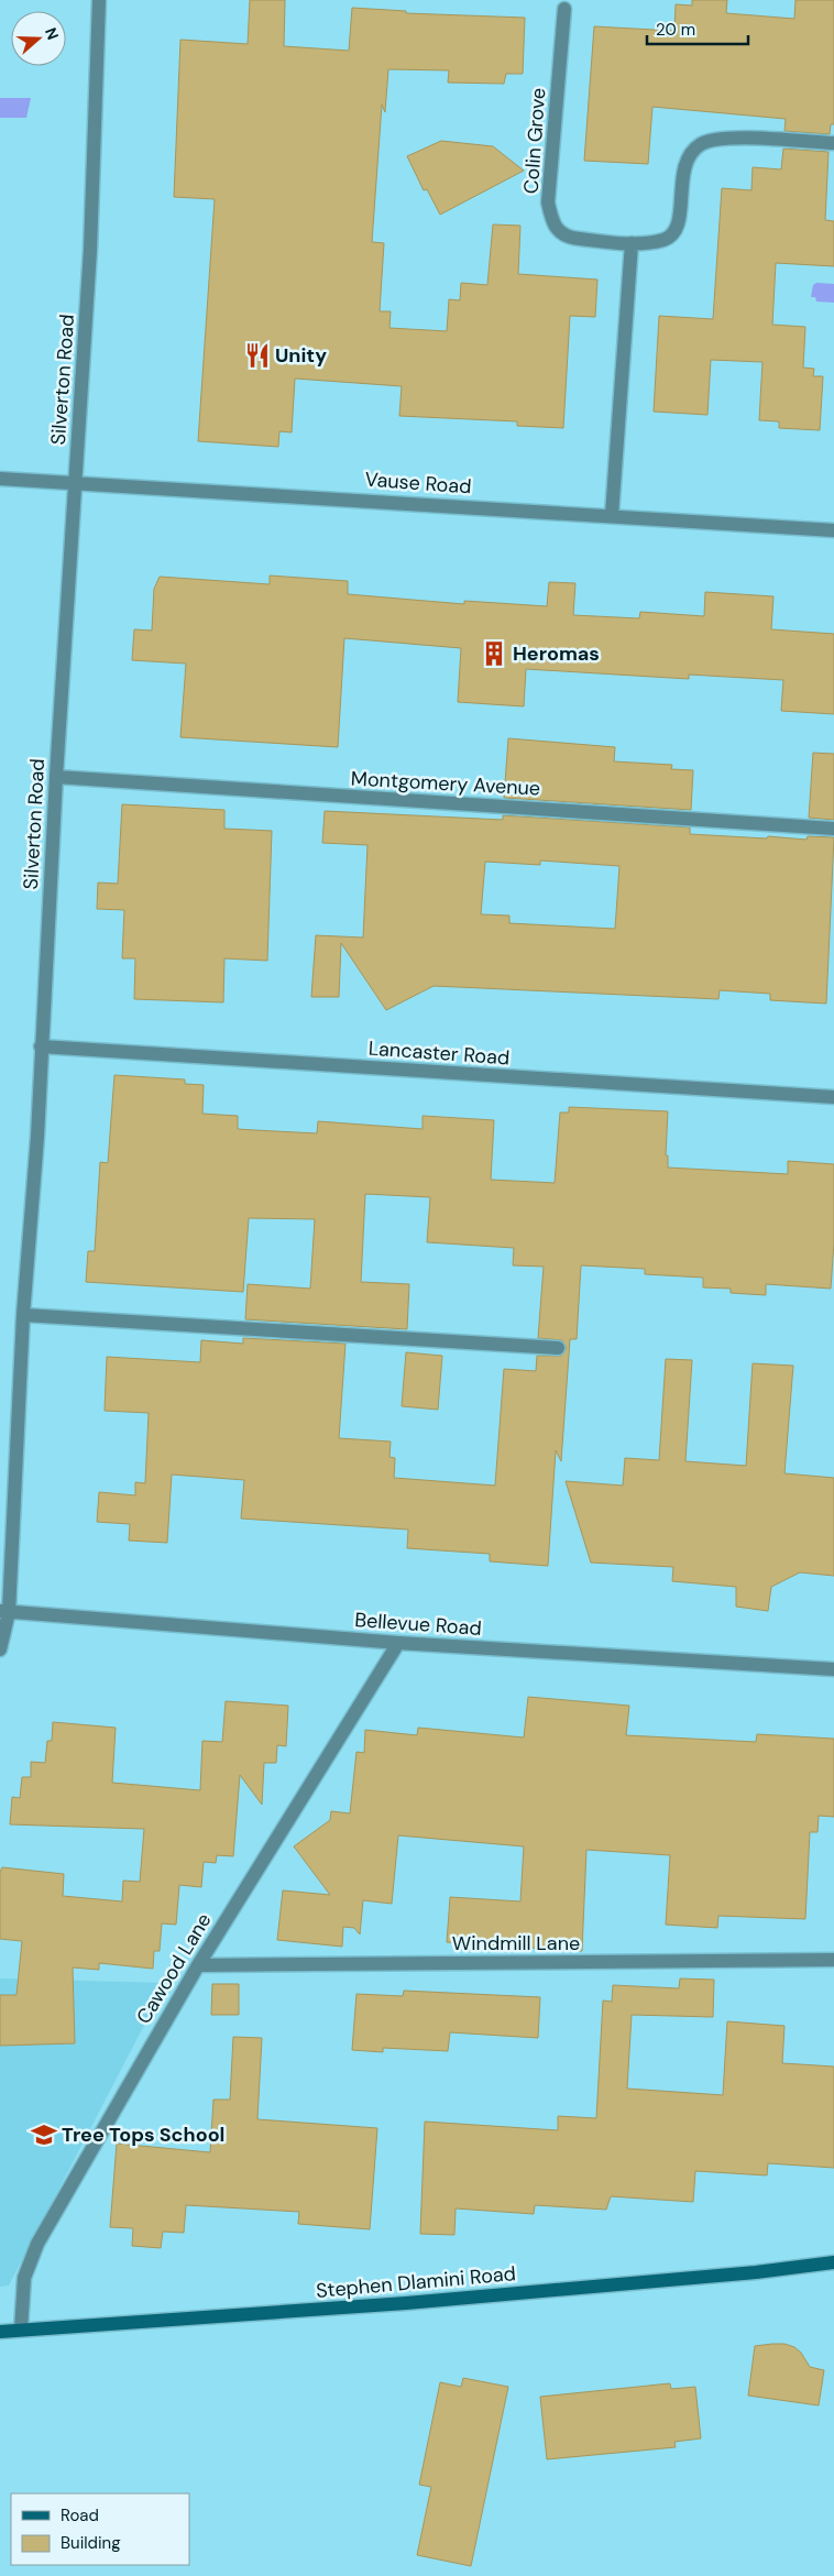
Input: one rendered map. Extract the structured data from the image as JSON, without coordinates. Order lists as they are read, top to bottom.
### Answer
{
  "streets": {
    "main road": ["Stephen Dlamini Road"],
    "street": [
      "Colin Grove",
      "Silverton Road",
      "Vause Road",
      "Montgomery Avenue",
      "Lancaster Road",
      "Bellevue Road",
      "Windmill Lane",
      "Cawood Lane"
    ]
  },
  "crossings": [
    ["Silverton Road", "Vause Road"],
    ["Silverton Road", "Montgomery Avenue"],
    ["Silverton Road", "Lancaster Road"],
    ["Silverton Road", "Bellevue Road"],
    ["Bellevue Road", "Cawood Lane"],
    ["Windmill Lane", "Cawood Lane"],
    ["Cawood Lane", "Stephen Dlamini Road"]
  ],
  "places": {
    "restaurant": ["Unity"],
    "building": ["Heromas"],
    "school or university": ["Tree Tops School"]
  },
  "legend": ["Road", "Building"],
  "scale_bar": "20 m",
  "north": "right"
}
